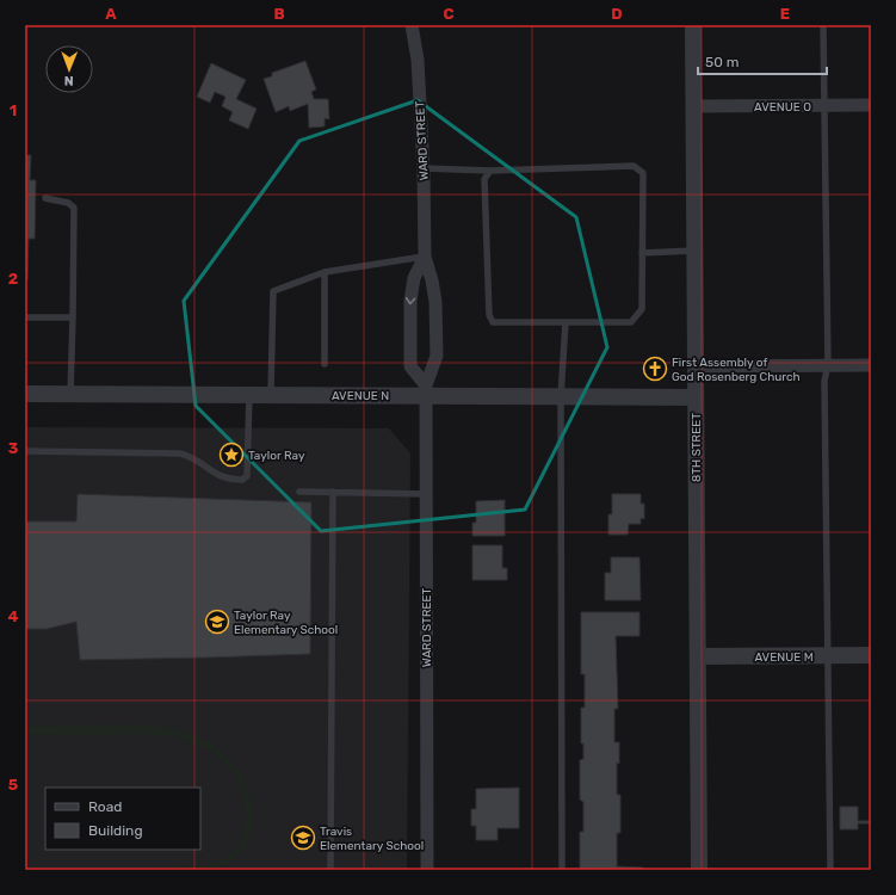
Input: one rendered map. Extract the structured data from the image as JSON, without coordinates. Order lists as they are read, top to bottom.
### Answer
{
  "streets": {
    "street": [
      "AVENUE O",
      "WARD STREET",
      "AVENUE N",
      "8TH STREET",
      "AVENUE M"
    ]
  },
  "crossings": [
    ["AVENUE O", "8TH STREET"],
    ["WARD STREET", "AVENUE N"],
    ["AVENUE N", "8TH STREET"],
    ["8TH STREET", "AVENUE M"]
  ],
  "places": {
    "church": ["First Assembly of God Rosenberg Church"],
    "place": ["Taylor Ray"],
    "school or university": ["Taylor Ray Elementary School", "Travis Elementary School"]
  },
  "legend": ["Road", "Building"],
  "scale_bar": "50 m",
  "north": "bottom",
  "grid": {
    "columns": [
      "A",
      "B",
      "C",
      "D",
      "E"
    ],
    "rows": [
      "1",
      "2",
      "3",
      "4",
      "5"
    ]
  }
}
